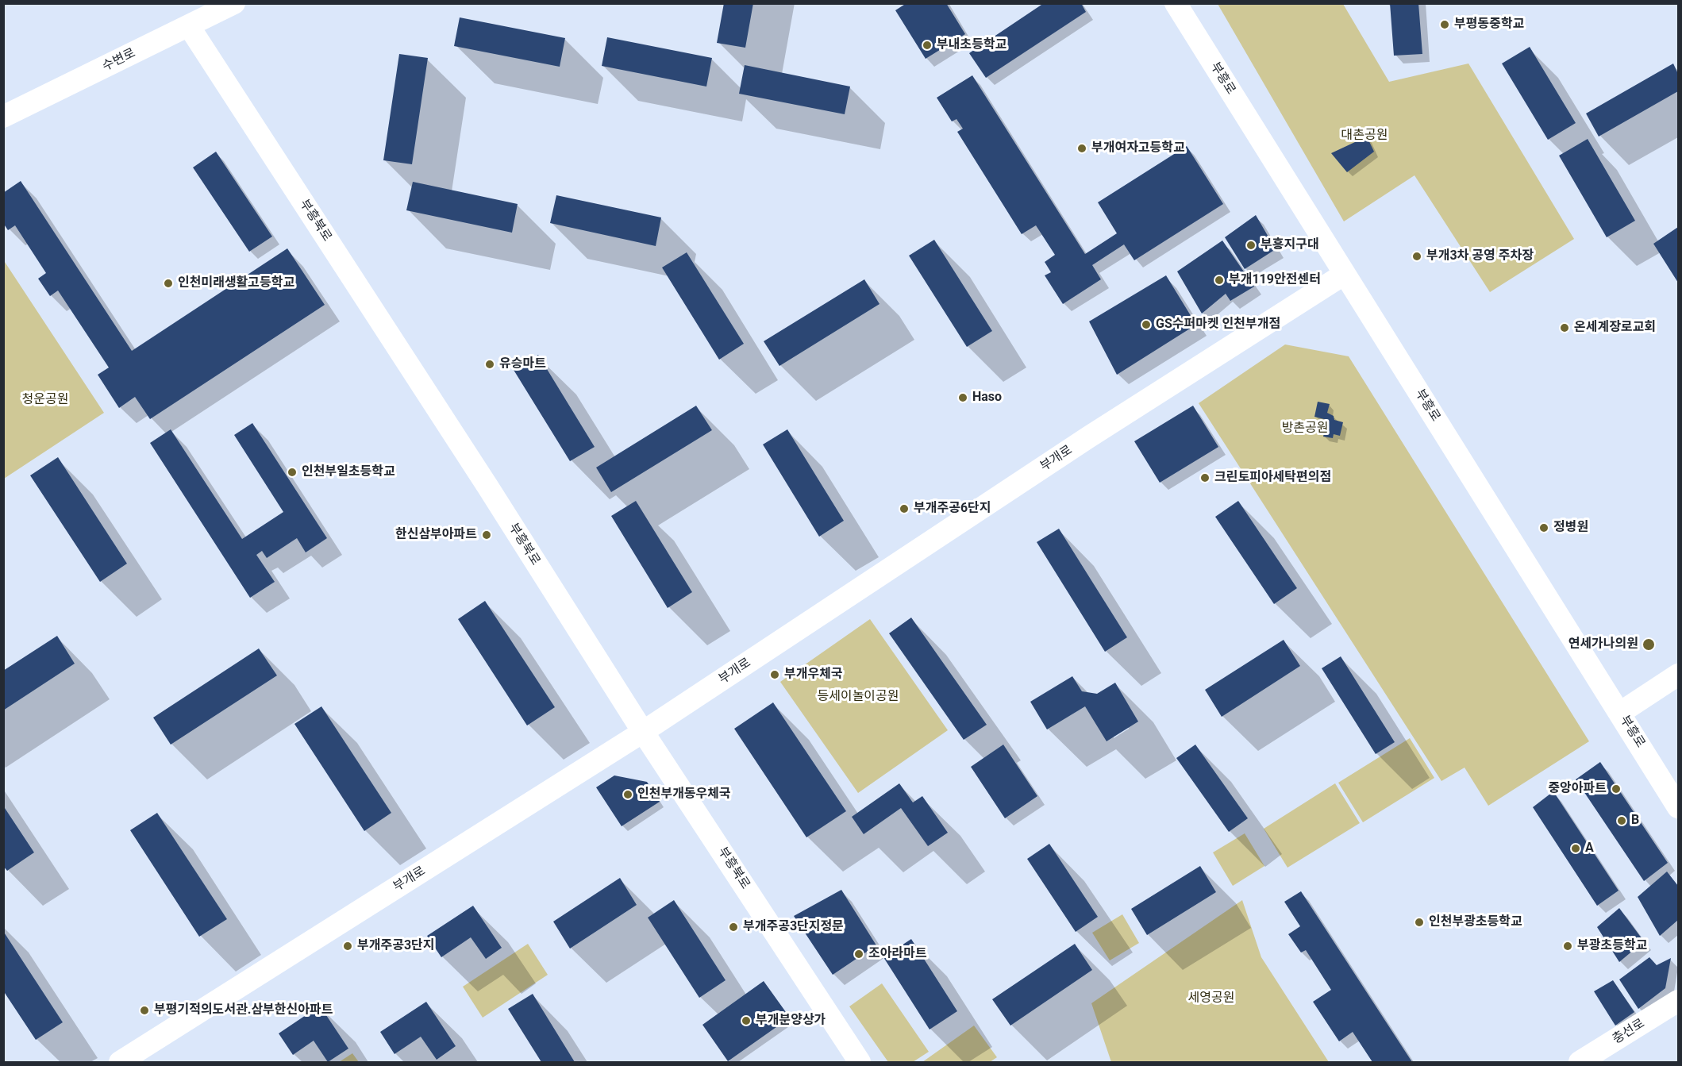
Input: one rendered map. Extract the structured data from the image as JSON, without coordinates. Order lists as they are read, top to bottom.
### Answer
{
  "streets": {
    "street": [
      "수변로",
      "부흥로",
      "부흥북로",
      "부개로",
      "충선로"
    ]
  },
  "crossings": [
    ["수변로", "부흥북로"],
    ["부흥로", "부개로"],
    ["부흥북로", "부개로"]
  ],
  "parks": [
    "대촌공원",
    "청운공원",
    "방촌공원",
    "등세이놀이공원",
    "세영공원"
  ],
  "places": [
    "부평동중학교",
    "부내초등학교",
    "부개여자고등학교",
    "부흥지구대",
    "부개3차 공영 주차장",
    "부개119안전센터",
    "인천미래생활고등학교",
    "GS수퍼마켓 인천부개점",
    "온세계장로교회",
    "유승마트",
    "Haso",
    "인천부일초등학교",
    "크린토피아세탁편의점",
    "부개주공6단지",
    "정병원",
    "한신삼부아파트",
    "연세가나의원",
    "부개우체국",
    "중앙아파트",
    "인천부개동우체국",
    "B",
    "A",
    "인천부광초등학교",
    "부개주공3단지정문",
    "부개주공3단지",
    "부광초등학교",
    "조아라마트",
    "부평기적의도서관.삼부한신아파트",
    "부개분양상가"
  ]
}
